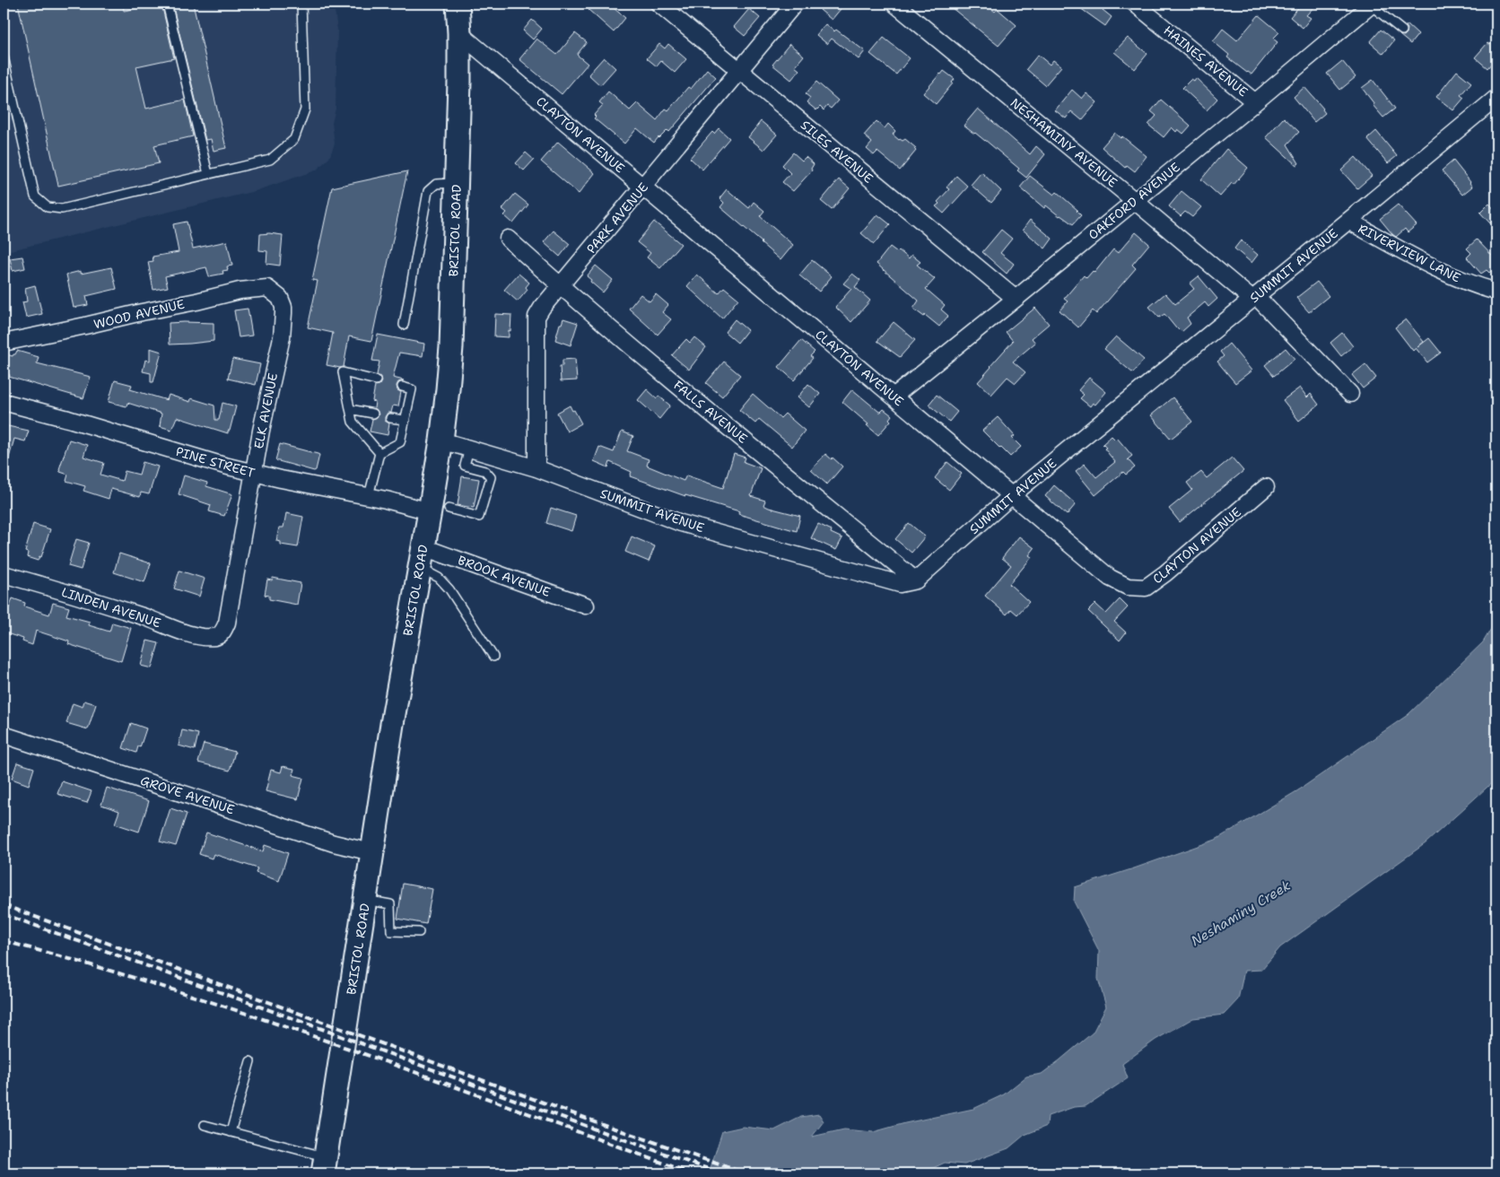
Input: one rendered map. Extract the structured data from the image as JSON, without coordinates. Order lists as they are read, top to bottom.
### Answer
{
  "streets": {
    "main road": ["BRISTOL ROAD"],
    "street": [
      "HAINES AVENUE",
      "CLAYTON AVENUE",
      "NESHAMINY AVENUE",
      "SILES AVENUE",
      "OAKFORD AVENUE",
      "PARK AVENUE",
      "RIVERVIEW LANE",
      "SUMMIT AVENUE",
      "WOOD AVENUE",
      "ELK AVENUE",
      "FALLS AVENUE",
      "PINE STREET",
      "BROOK AVENUE",
      "LINDEN AVENUE",
      "GROVE AVENUE"
    ]
  },
  "crossings": [
    ["HAINES AVENUE", "OAKFORD AVENUE"],
    ["CLAYTON AVENUE", "OAKFORD AVENUE"],
    ["CLAYTON AVENUE", "PARK AVENUE"],
    ["CLAYTON AVENUE", "BRISTOL ROAD"],
    ["CLAYTON AVENUE", "SUMMIT AVENUE"],
    ["NESHAMINY AVENUE", "OAKFORD AVENUE"],
    ["NESHAMINY AVENUE", "SUMMIT AVENUE"],
    ["SILES AVENUE", "OAKFORD AVENUE"],
    ["SILES AVENUE", "PARK AVENUE"],
    ["PARK AVENUE", "SUMMIT AVENUE"],
    ["PARK AVENUE", "FALLS AVENUE"],
    ["BRISTOL ROAD", "SUMMIT AVENUE"],
    ["BRISTOL ROAD", "PINE STREET"],
    ["BRISTOL ROAD", "BROOK AVENUE"],
    ["BRISTOL ROAD", "GROVE AVENUE"],
    ["RIVERVIEW LANE", "SUMMIT AVENUE"],
    ["SUMMIT AVENUE", "FALLS AVENUE"],
    ["WOOD AVENUE", "ELK AVENUE"],
    ["ELK AVENUE", "PINE STREET"],
    ["ELK AVENUE", "LINDEN AVENUE"]
  ],
  "water": ["Neshaminy Creek"]
}
